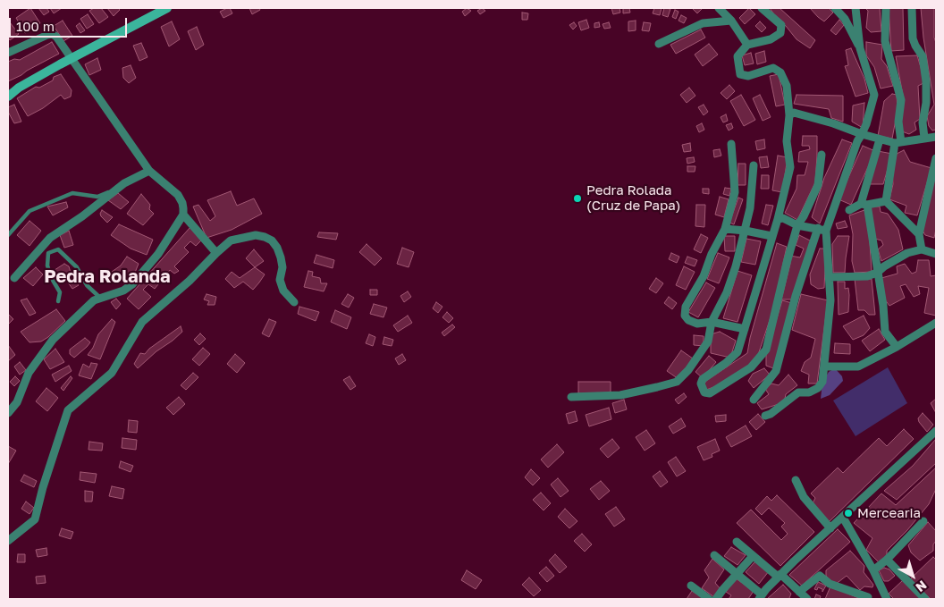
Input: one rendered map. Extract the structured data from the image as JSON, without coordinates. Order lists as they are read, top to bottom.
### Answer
{
  "districts": ["Pedra Rolanda"],
  "places": ["Pedra Rolada (Cruz de Papa)", "Mercearia"],
  "scale_bar": "100 m",
  "north": "bottom right"
}
